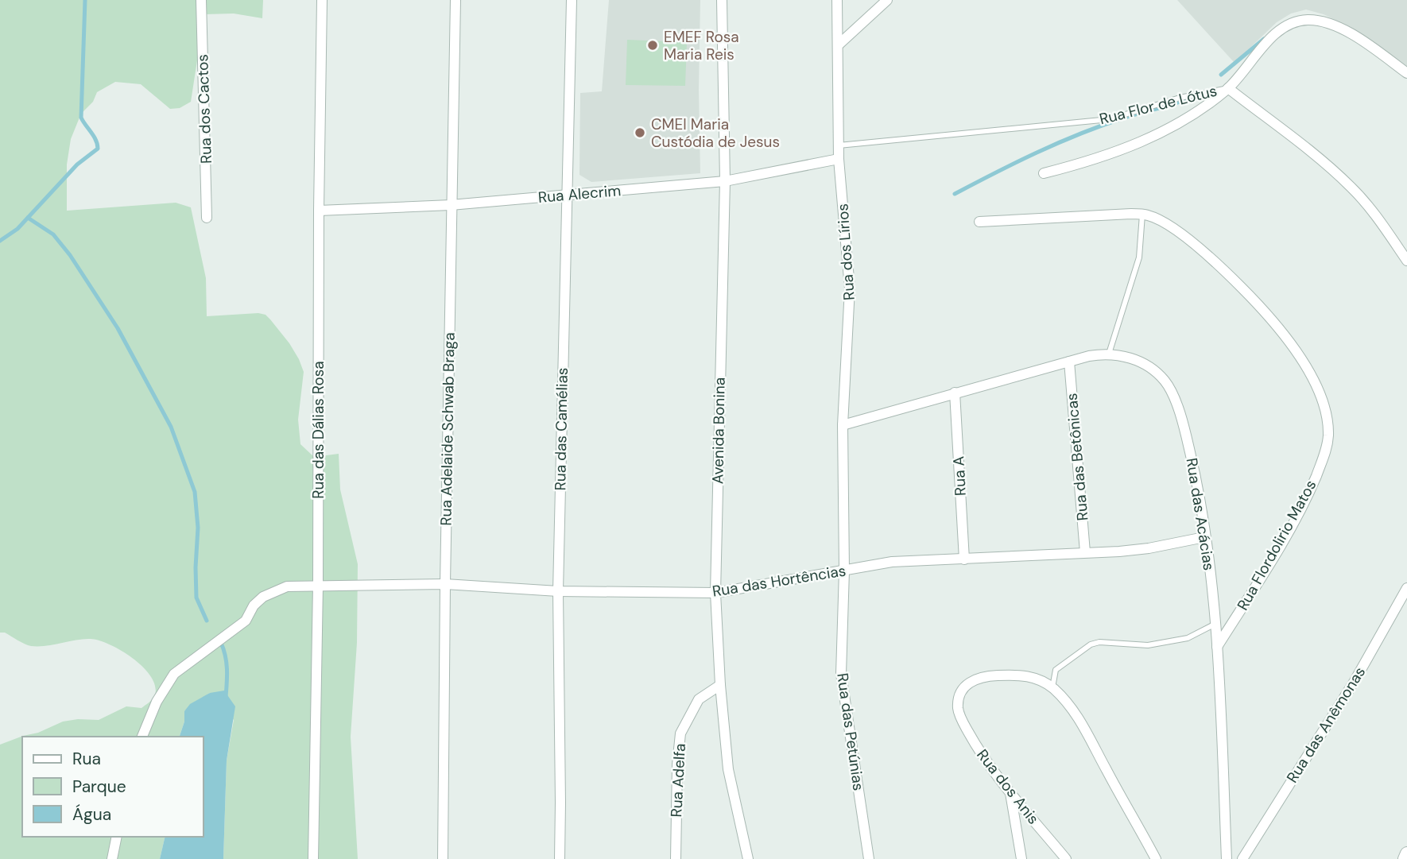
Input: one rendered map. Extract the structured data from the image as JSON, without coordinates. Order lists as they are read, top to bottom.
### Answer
{
  "streets": {
    "street": [
      "Rua Flor de Lótus",
      "Rua dos Cactos",
      "Rua Alecrim",
      "Rua dos Lírios",
      "Rua Adelaide Schwab Braga",
      "Rua das Camélias",
      "Rua das Dálias Rosa",
      "Avenida Bonina",
      "Rua das Betônicas",
      "Rua A",
      "Rua das Acácias",
      "Rua Flordolirio Matos",
      "Rua das Hortências",
      "Rua das Anêmonas",
      "Rua das Petúnias",
      "Rua Adelfa",
      "Rua dos Anis"
    ]
  },
  "crossings": [
    ["Rua Flor de Lótus", "Rua dos Lírios"],
    ["Rua Alecrim", "Rua dos Lírios"],
    ["Rua Alecrim", "Rua Adelaide Schwab Braga"],
    ["Rua Alecrim", "Rua das Camélias"],
    ["Rua Alecrim", "Rua das Dálias Rosa"],
    ["Rua Alecrim", "Avenida Bonina"],
    ["Rua dos Lírios", "Rua das Acácias"],
    ["Rua dos Lírios", "Rua das Hortências"],
    ["Rua dos Lírios", "Rua das Petúnias"],
    ["Rua Adelaide Schwab Braga", "Rua das Hortências"],
    ["Rua das Camélias", "Rua das Hortências"],
    ["Rua das Dálias Rosa", "Rua das Hortências"],
    ["Avenida Bonina", "Rua das Hortências"],
    ["Avenida Bonina", "Rua Adelfa"],
    ["Rua das Betônicas", "Rua das Acácias"],
    ["Rua das Betônicas", "Rua das Hortências"],
    ["Rua A", "Rua das Acácias"],
    ["Rua A", "Rua das Hortências"],
    ["Rua das Acácias", "Rua Flordolirio Matos"],
    ["Rua das Acácias", "Rua das Hortências"],
    ["Rua das Hortências", "Rua das Petúnias"]
  ],
  "places": ["EMEF Rosa Maria Reis", "CMEI Maria Custódia de Jesus"],
  "legend": ["Rua", "Parque", "Água"]
}
